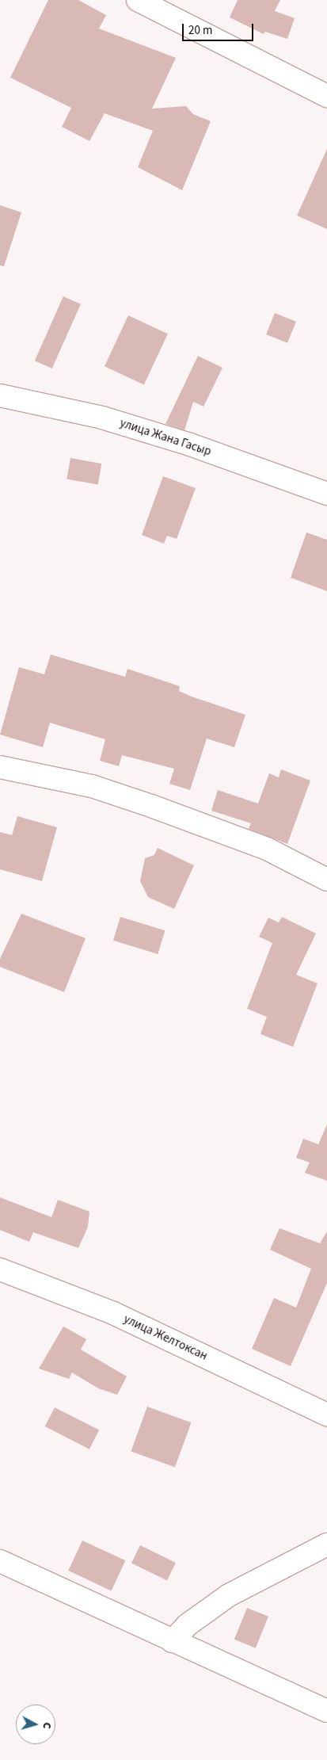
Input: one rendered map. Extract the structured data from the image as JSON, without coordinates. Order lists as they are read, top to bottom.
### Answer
{
  "streets": {
    "street": ["улица Жана Гасыр", "улица Желтоксан"]
  },
  "scale_bar": "20 m",
  "north": "right"
}
